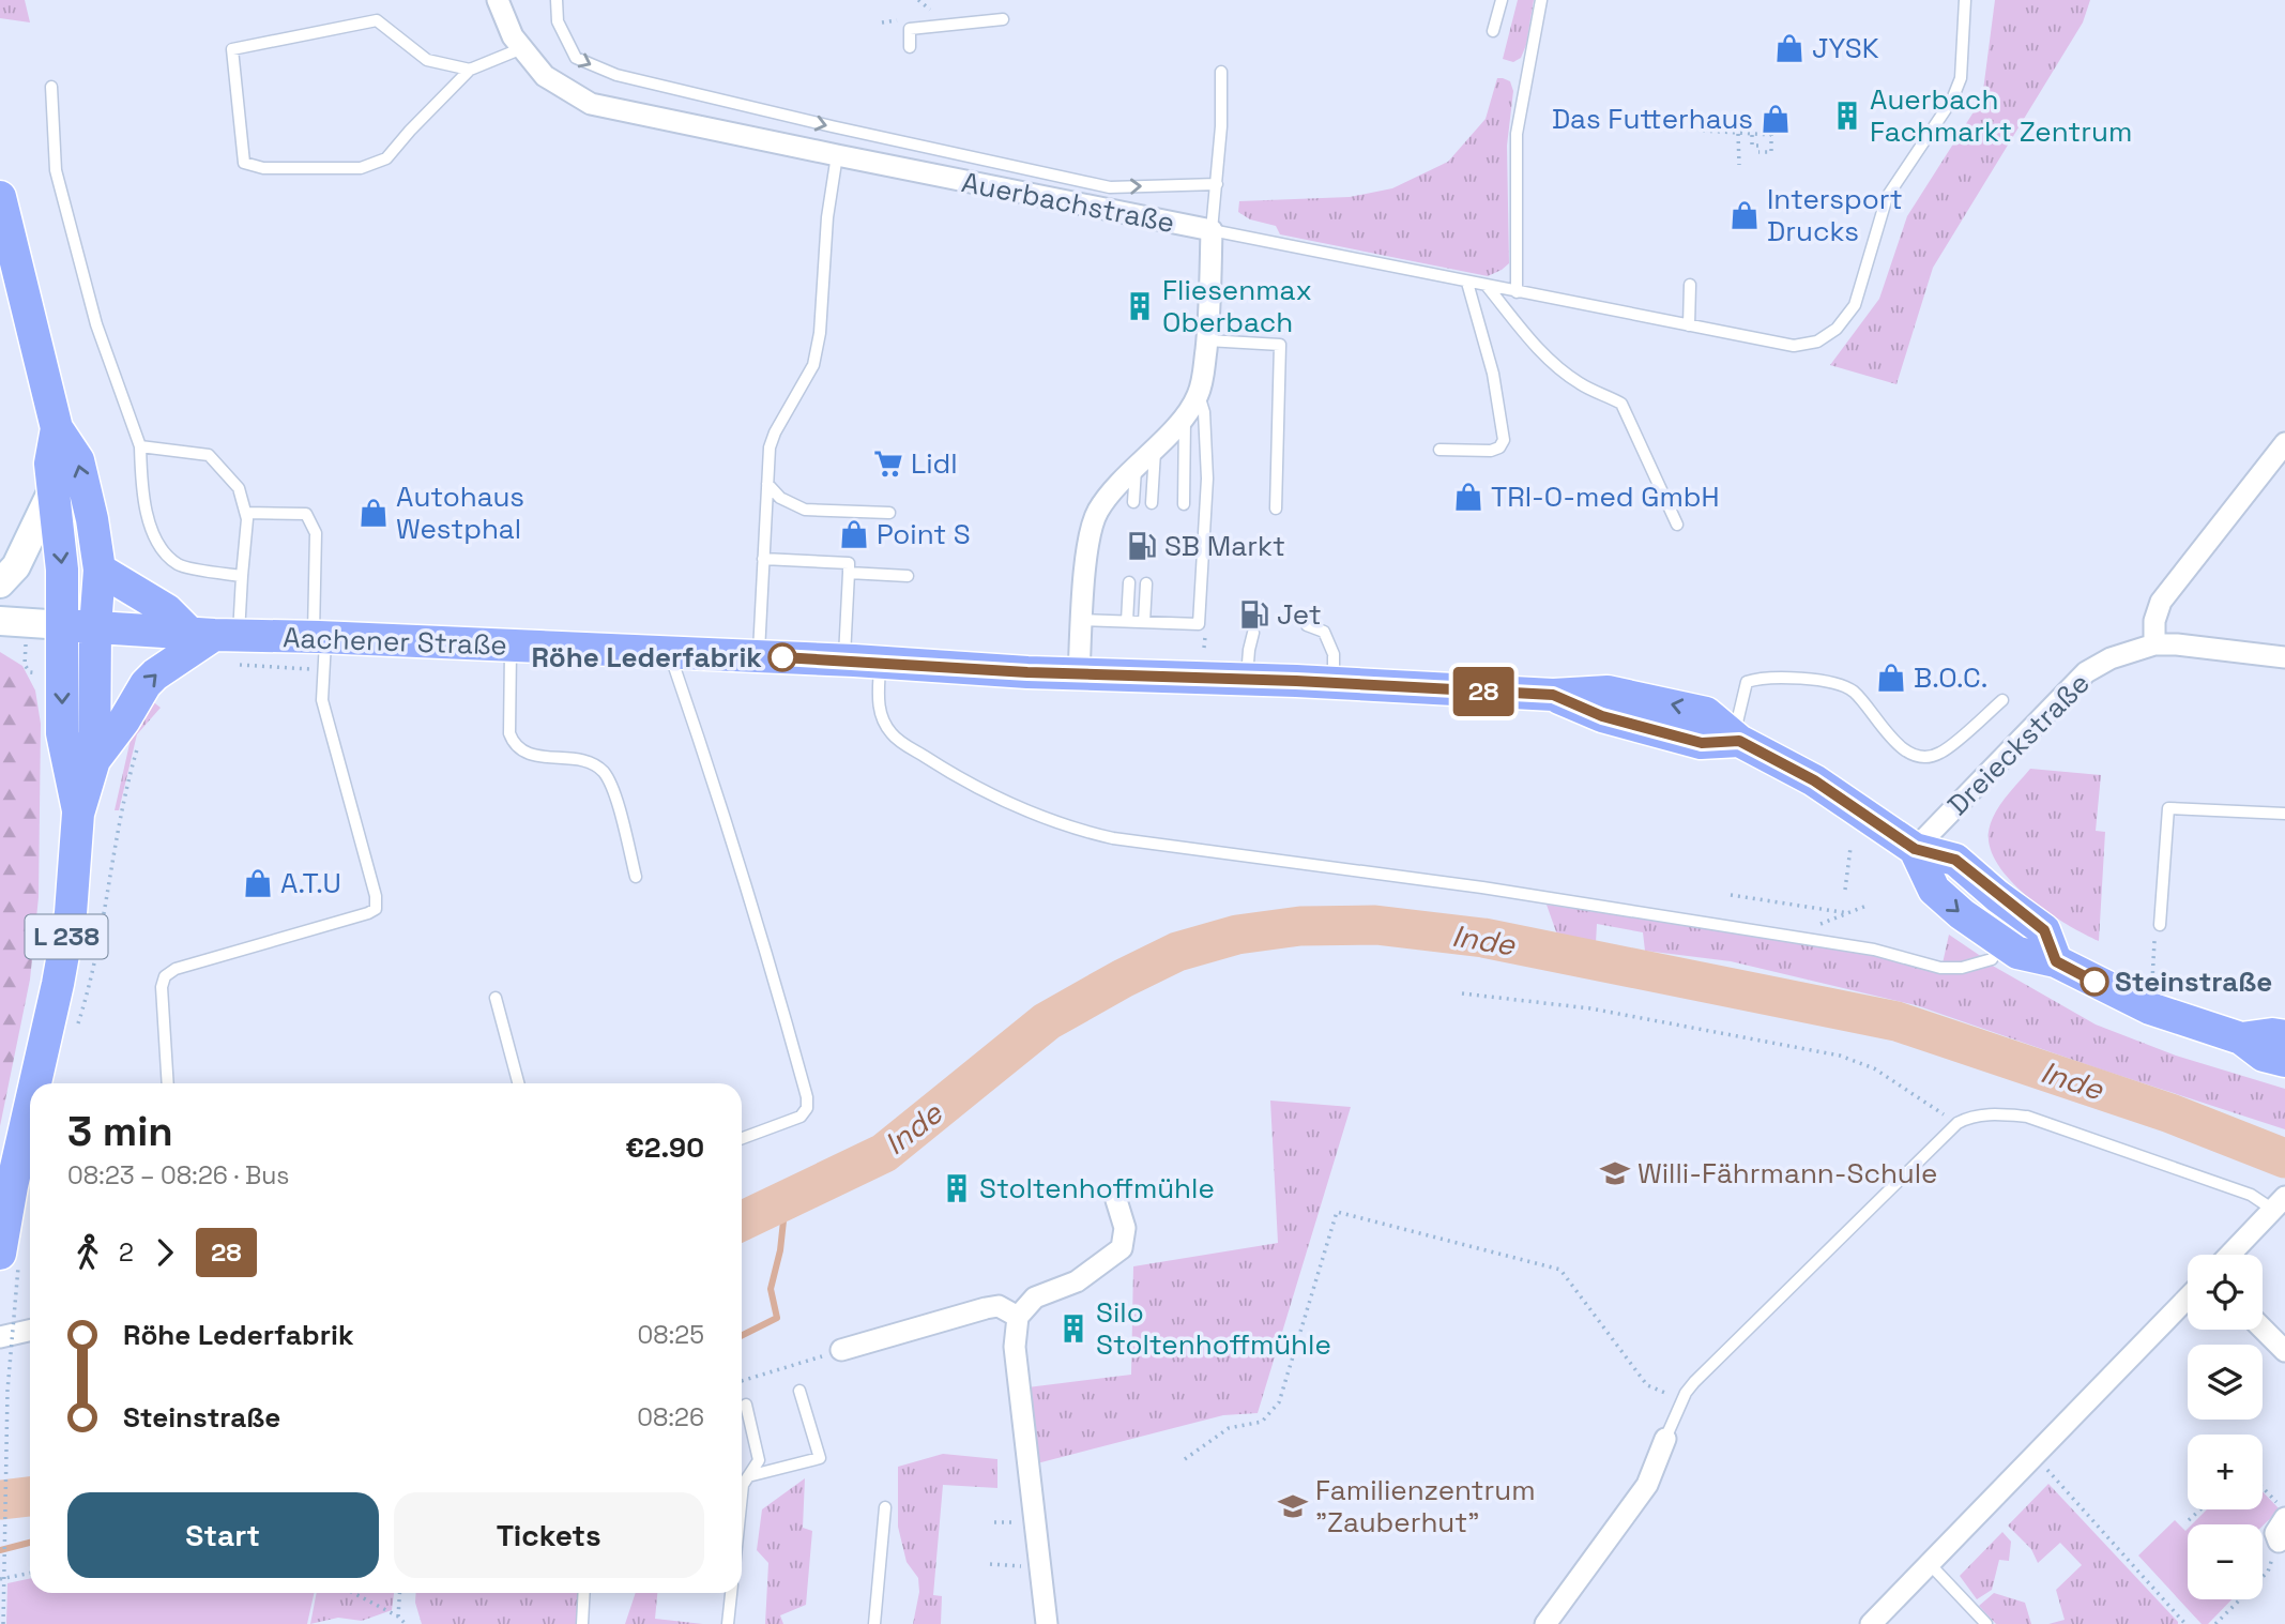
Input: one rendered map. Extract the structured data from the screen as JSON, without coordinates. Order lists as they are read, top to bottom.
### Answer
{
  "streets": {
    "main road": ["Aachener Straße", "L 238"],
    "street": ["Auerbachstraße", "Dreieckstraße"]
  },
  "crossings": [
    ["Auerbachstraße", "Aachener Straße"],
    ["Aachener Straße", "L 238"]
  ],
  "water": ["Inde"],
  "places": {
    "shop": [
      "JYSK",
      "Das Futterhaus",
      "Intersport Drucks",
      "TRI-O-med GmbH",
      "Autohaus Westphal",
      "Point S",
      "B.O.C.",
      "A.T.U"
    ],
    "building": [
      "Auerbach Fachmarkt Zentrum",
      "Fliesenmax Oberbach",
      "Stoltenhoffmühle",
      "Silo Stoltenhoffmühle"
    ],
    "supermarket": ["Lidl"],
    "fuel station": ["SB Markt", "Jet"],
    "other": ["Röhe Lederfabrik", "Steinstraße"],
    "school or university": ["Willi-Fährmann-Schule", "Familienzentrum \"Zauberhut\""]
  },
  "lines": ["bus line 28"],
  "page": {
    "on_map": "28",
    "heading": ["3 min", "08:23 – 08:26 · Bus", "€2.90"],
    "legs": ["2", "28"],
    "map_buttons": ["+", "−"],
    "list": [
      {
        "name": "Röhe Lederfabrik",
        "value": "08:25"
      },
      {
        "name": "Steinstraße",
        "value": "08:26"
      }
    ],
    "buttons": ["Start", "Tickets"]
  }
}
